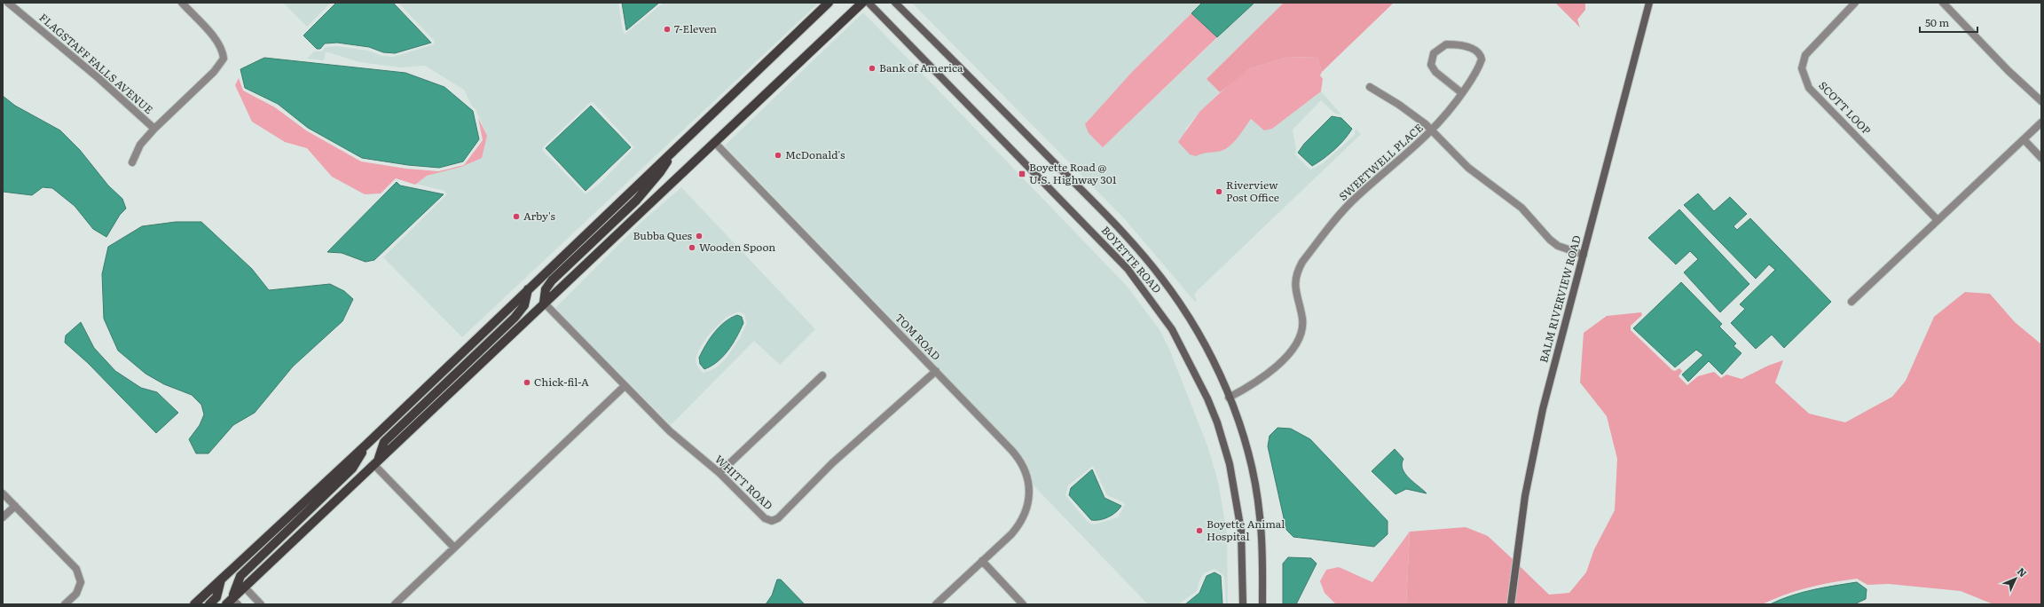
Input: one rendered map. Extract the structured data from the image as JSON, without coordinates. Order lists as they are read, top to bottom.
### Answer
{
  "streets": {
    "main road": ["BOYETTE ROAD", "BALM RIVERVIEW ROAD"],
    "street": [
      "FLAGSTAFF FALLS AVENUE",
      "SCOTT LOOP",
      "SWEETWELL PLACE",
      "TOM ROAD",
      "WHITT ROAD"
    ]
  },
  "crossings": [
    ["SWEETWELL PLACE", "BOYETTE ROAD"],
    ["TOM ROAD", "WHITT ROAD"]
  ],
  "places": {
    "other": [
      "7-Eleven",
      "Bank of America",
      "McDonald's",
      "Riverview Post Office",
      "Arby's",
      "Bubba Ques",
      "Wooden Spoon",
      "Chick-fil-A",
      "Boyette Animal Hospital"
    ],
    "transit": ["Boyette Road @ U.S. Highway 301"]
  },
  "scale_bar": "50 m",
  "north": "top right"
}
